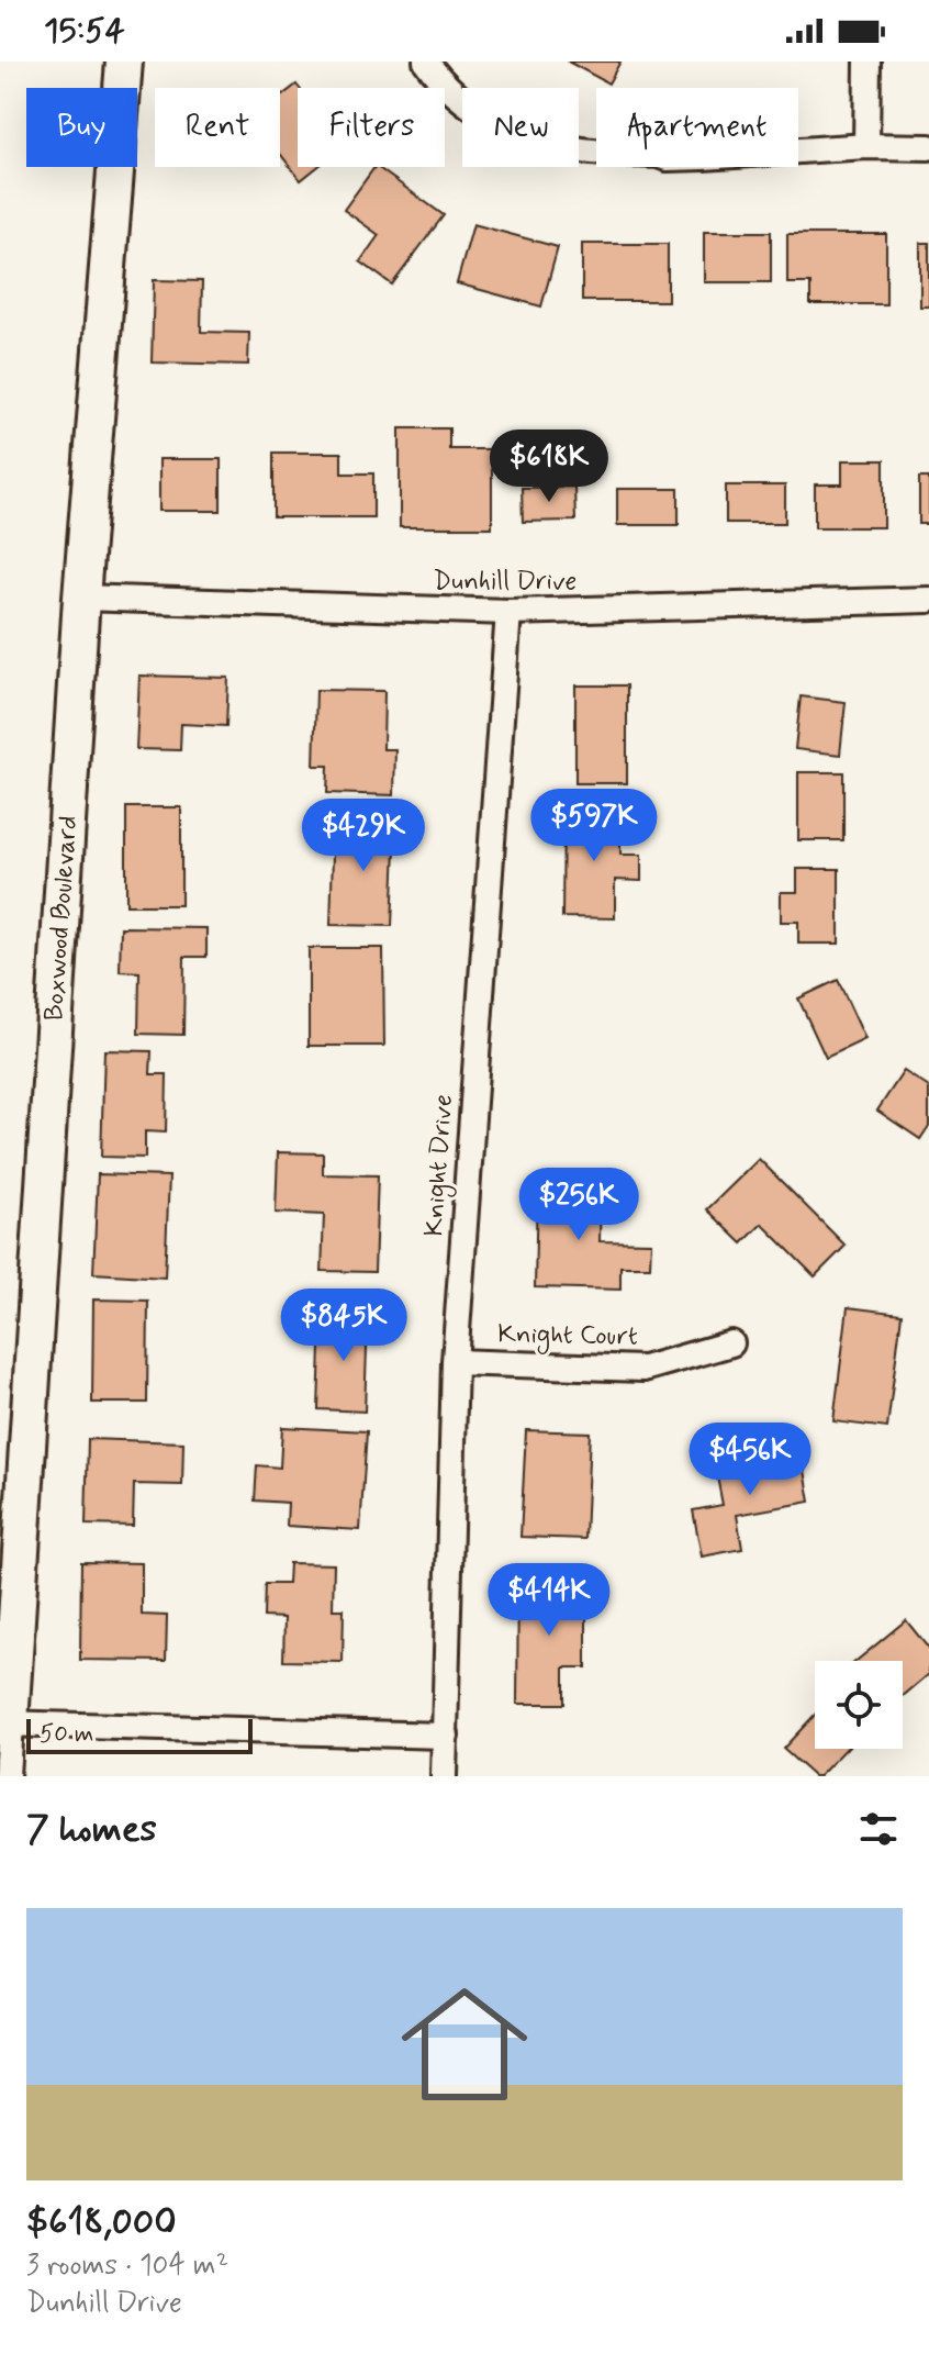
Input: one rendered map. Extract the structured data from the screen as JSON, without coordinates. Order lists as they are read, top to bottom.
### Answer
{
  "streets": {
    "street": [
      "Dunhill Drive",
      "Boxwood Boulevard",
      "Knight Drive",
      "Knight Court"
    ]
  },
  "crossings": [
    ["Dunhill Drive", "Boxwood Boulevard"],
    ["Dunhill Drive", "Knight Drive"],
    ["Knight Drive", "Knight Court"]
  ],
  "scale_bar": "50 m",
  "page": {
    "status": "15:54",
    "chip": [
      "Buy",
      "Rent",
      "Filters",
      "New",
      "Apartment"
    ],
    "price": [
      "$618K",
      "$597K",
      "$429K",
      "$256K",
      "$845K",
      "$456K",
      "$414K"
    ],
    "scale": "50 m",
    "heading": "7 homes",
    "list": [
      {
        "name": "$618,000",
        "note": "3 rooms · 104 m² · Dunhill Drive"
      }
    ]
  }
}
